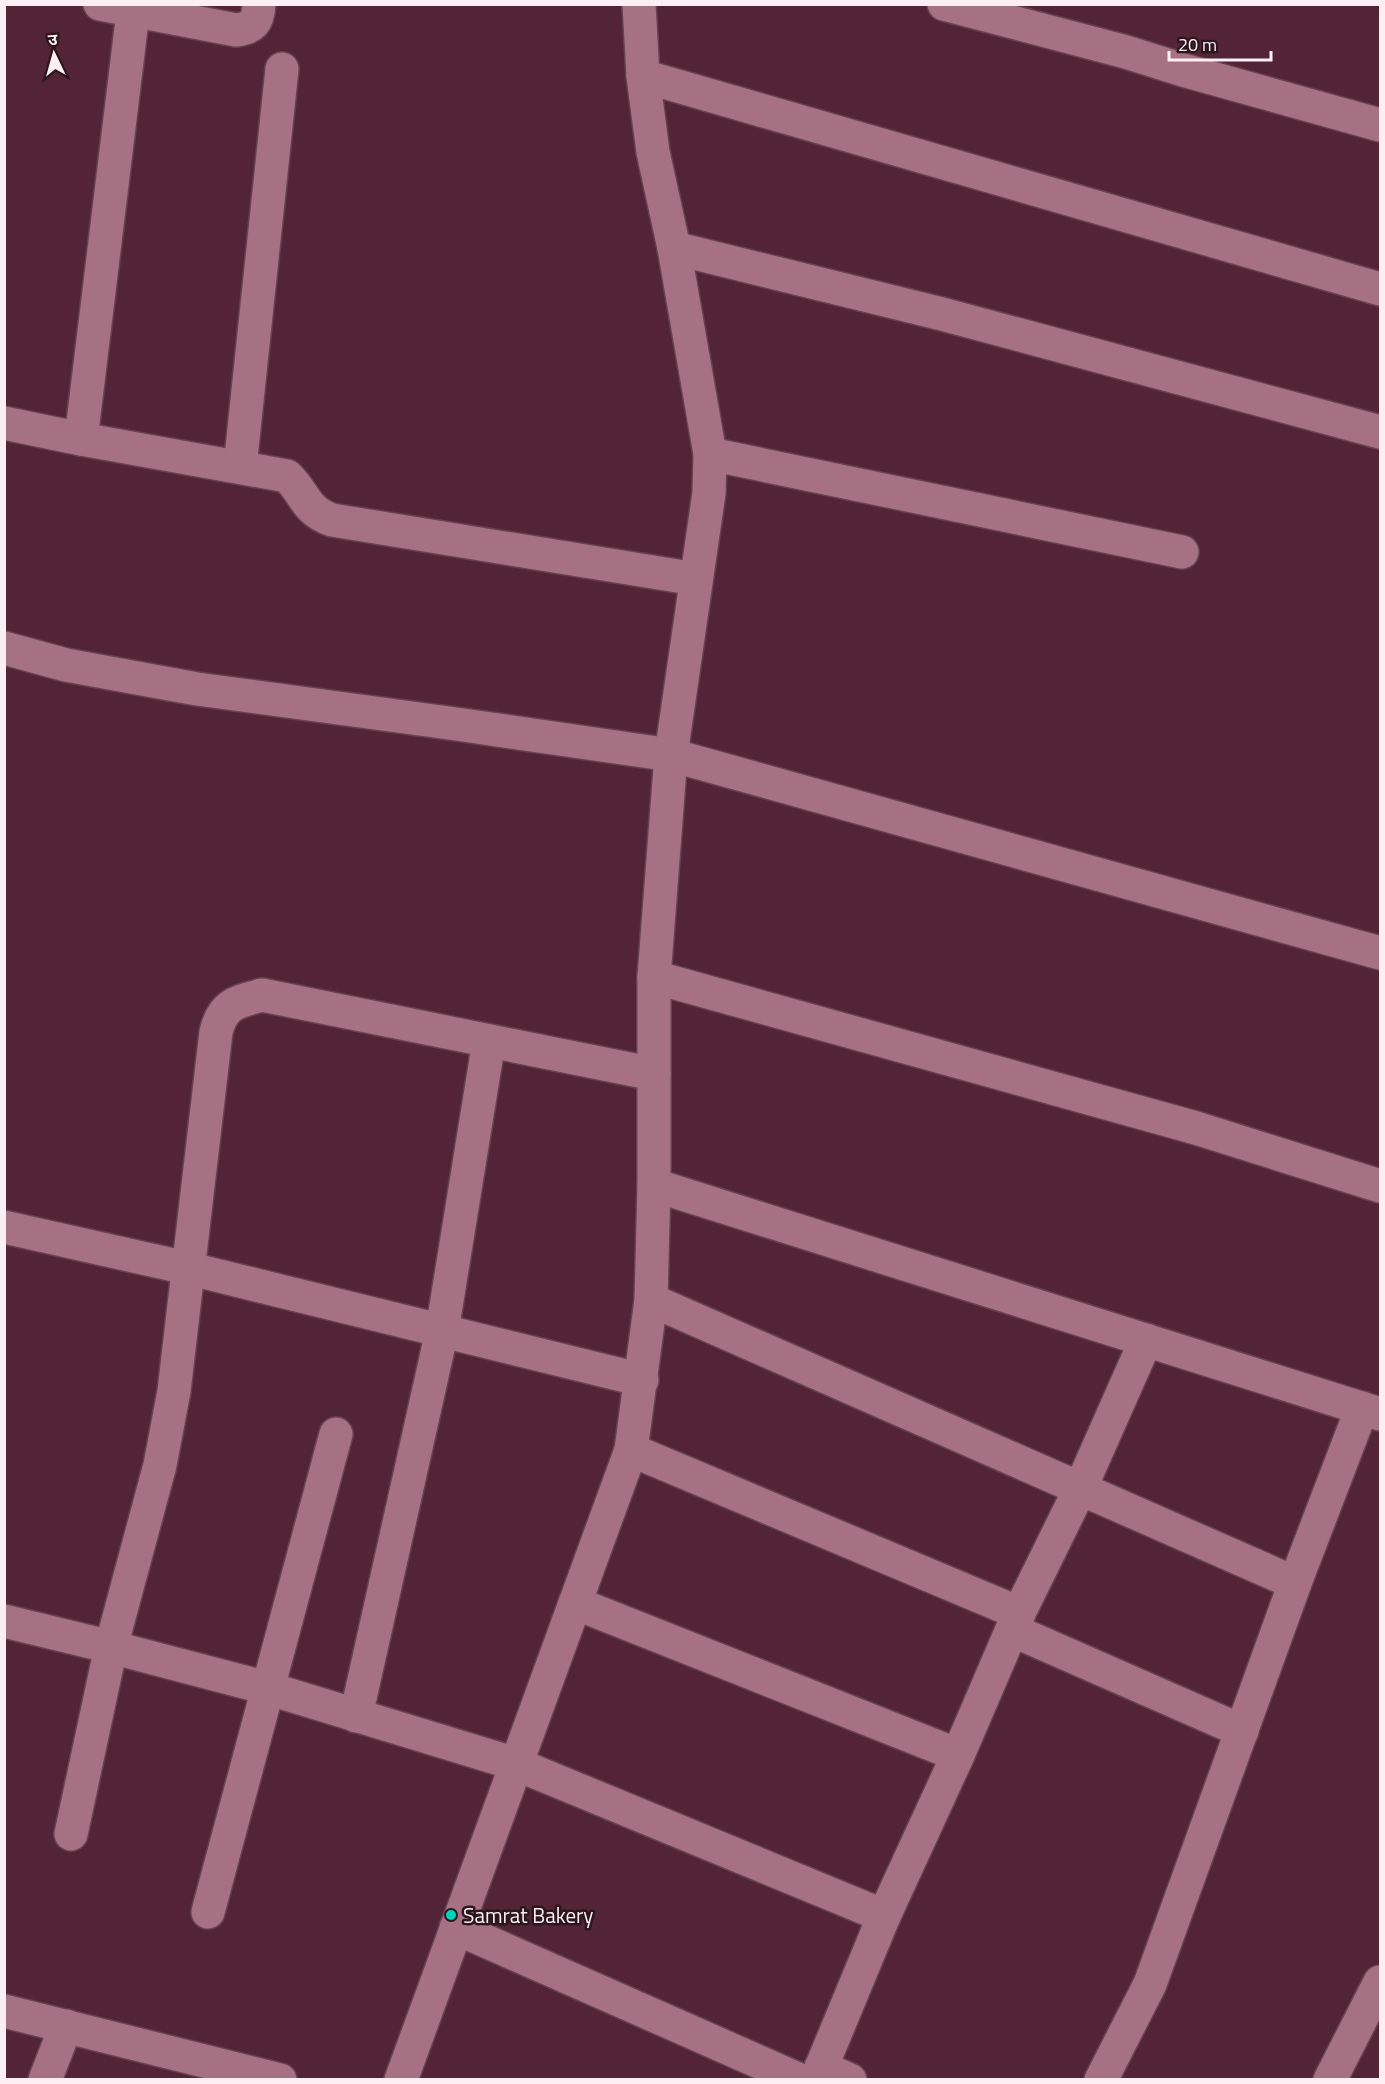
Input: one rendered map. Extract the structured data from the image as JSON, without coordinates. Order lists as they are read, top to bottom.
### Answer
{
  "places": ["Samrat Bakery"],
  "scale_bar": "20 m",
  "north": "top"
}
